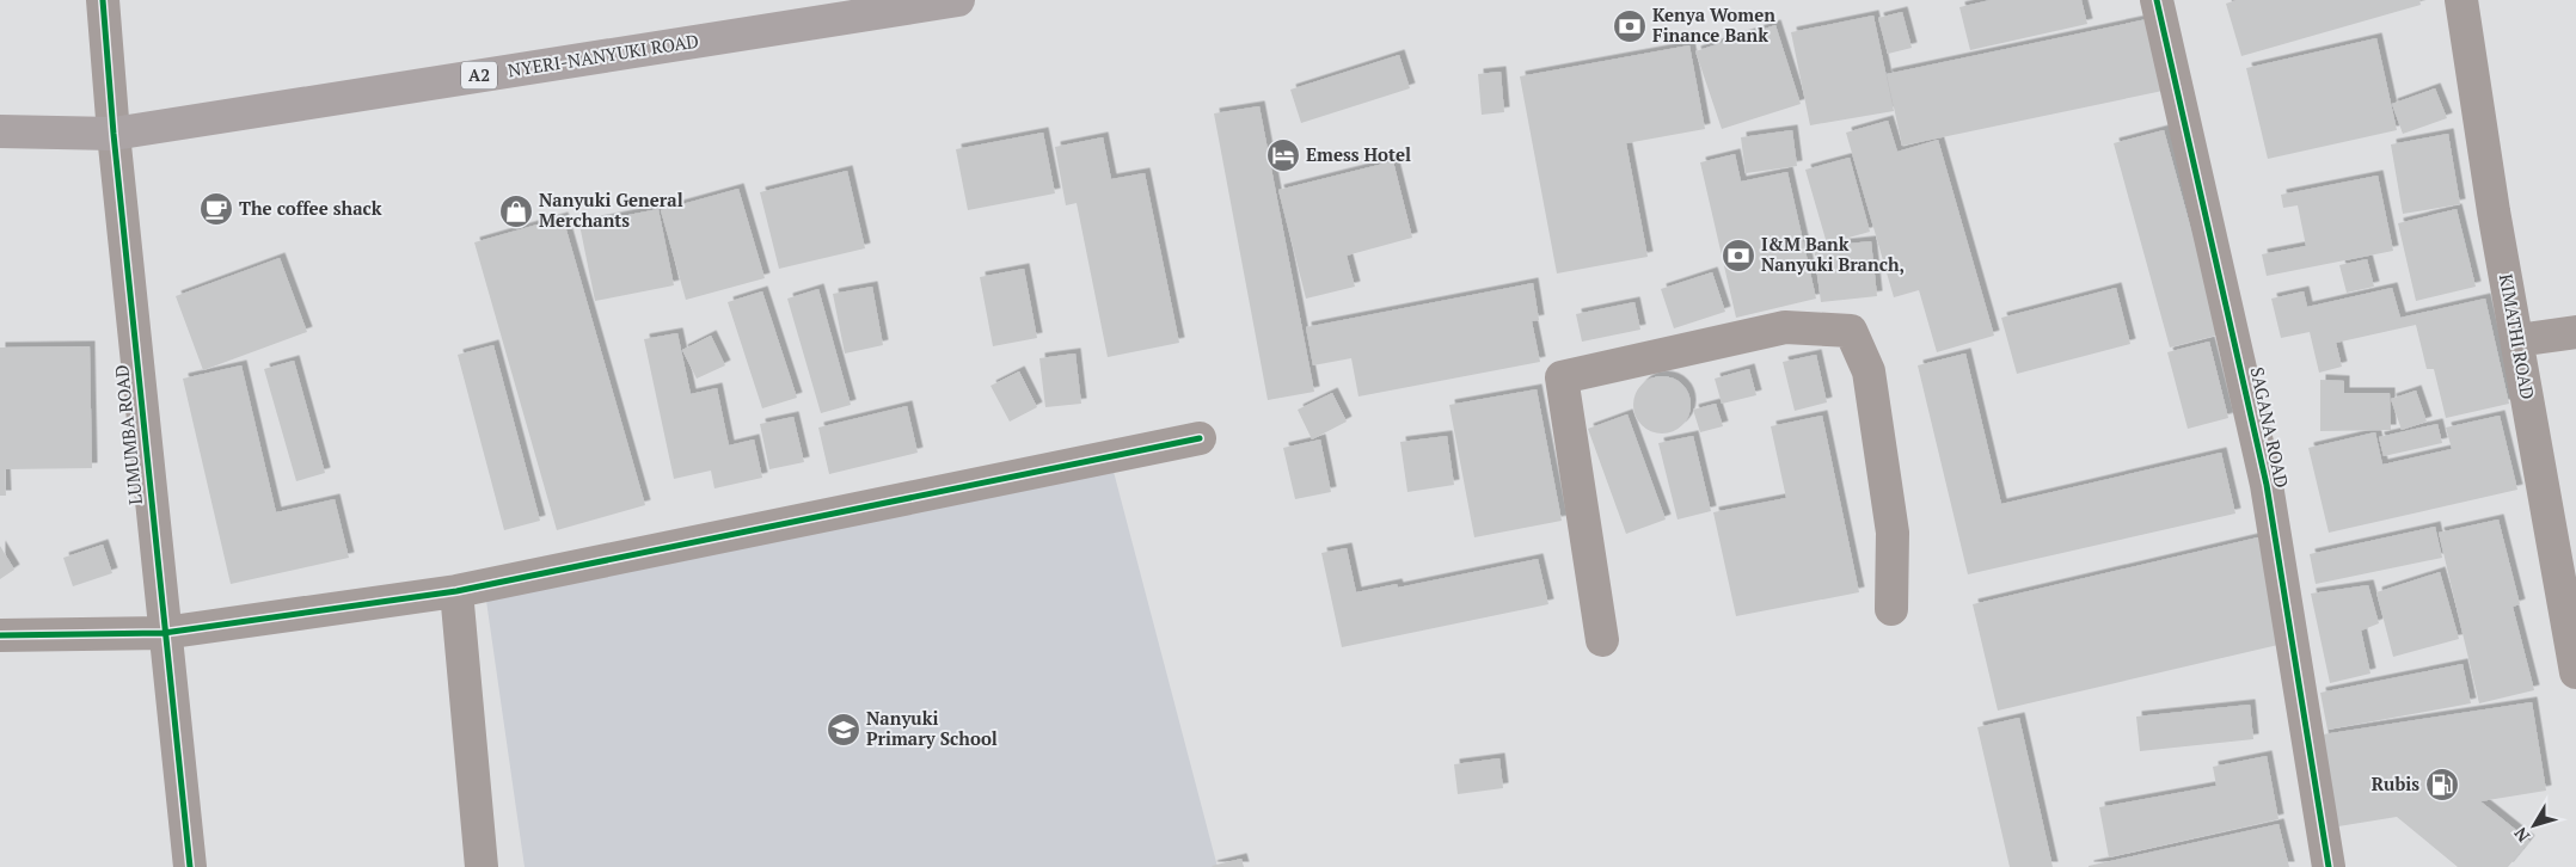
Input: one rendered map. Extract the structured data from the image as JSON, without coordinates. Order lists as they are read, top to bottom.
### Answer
{
  "streets": {
    "highway": ["NYERI-NANYUKI ROAD", "A2"],
    "street": ["KIMATHI ROAD", "SAGANA ROAD", "LUMUMBA ROAD"]
  },
  "crossings": [
    ["NYERI-NANYUKI ROAD", "LUMUMBA ROAD"]
  ],
  "places": {
    "bank": ["Kenya Women Finance Bank", "I&M Bank Nanyuki Branch,"],
    "hotel": ["Emess Hotel"],
    "cafe": ["The coffee shack"],
    "shop": ["Nanyuki General Merchants"],
    "school or university": ["Nanyuki Primary School"],
    "fuel station": ["Rubis"]
  },
  "north": "bottom left"
}
